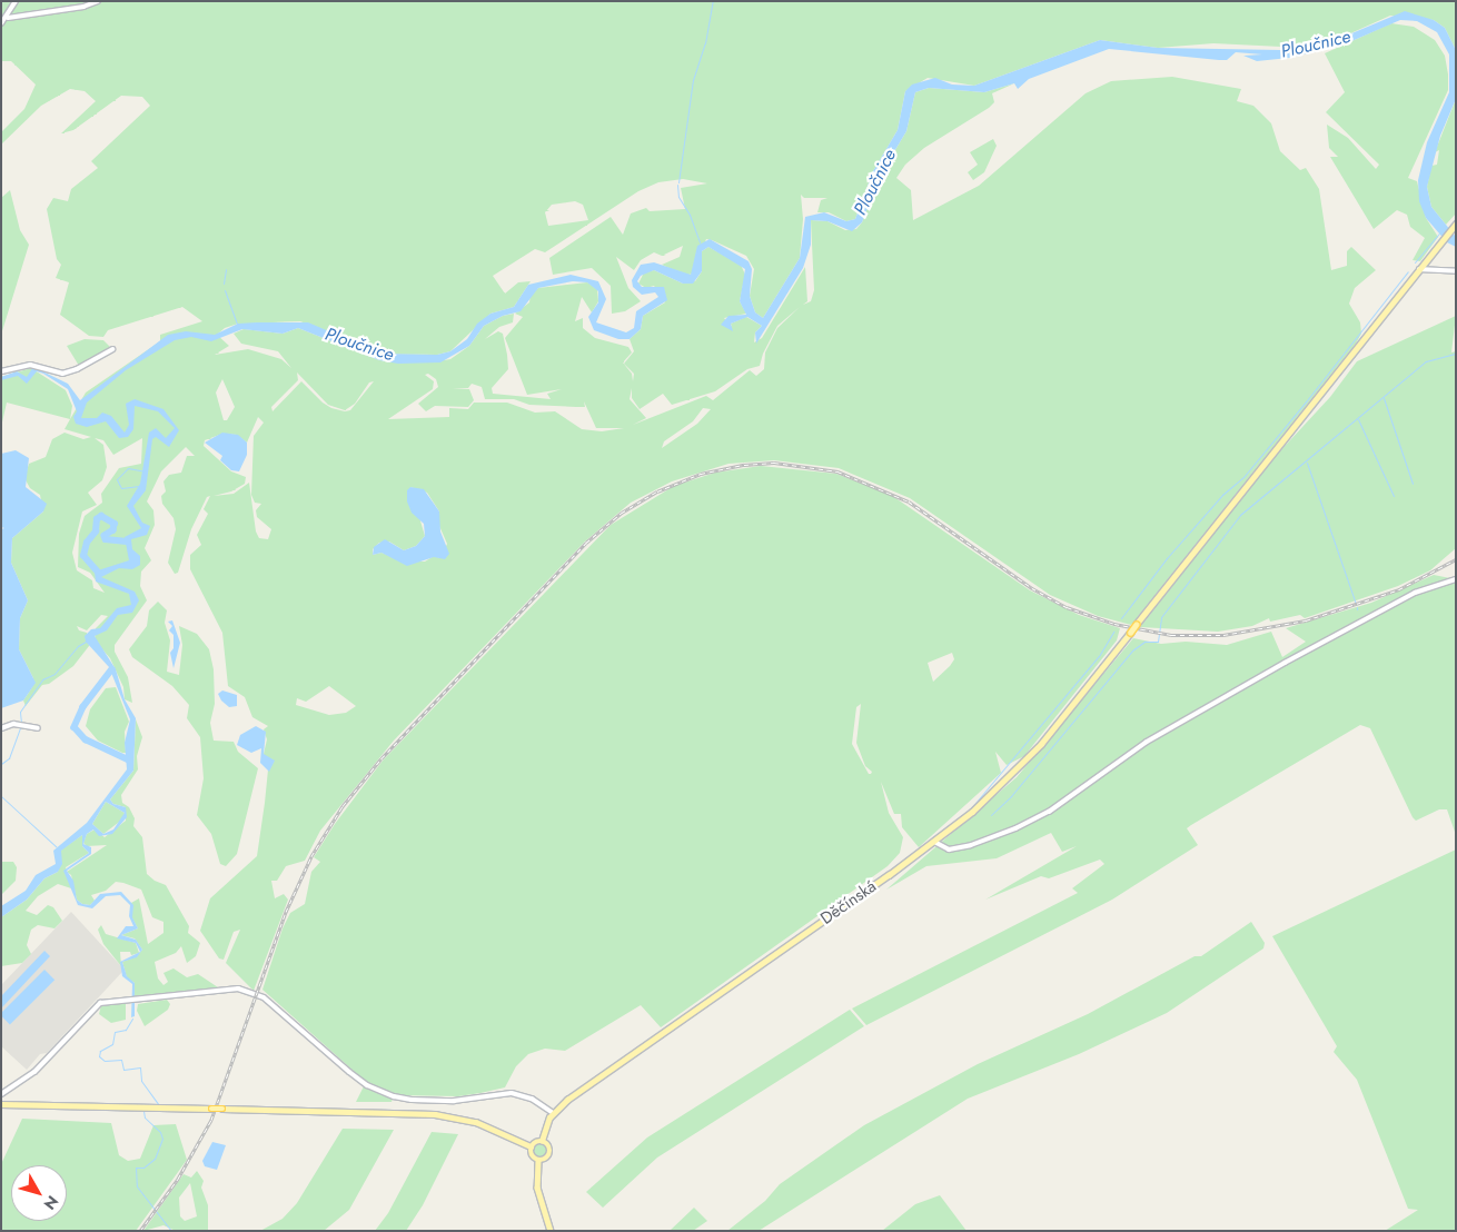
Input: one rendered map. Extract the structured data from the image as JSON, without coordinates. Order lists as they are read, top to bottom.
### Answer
{
  "streets": {
    "main road": ["Děčínská"]
  },
  "water": ["Ploučnice"],
  "north": "bottom right"
}
